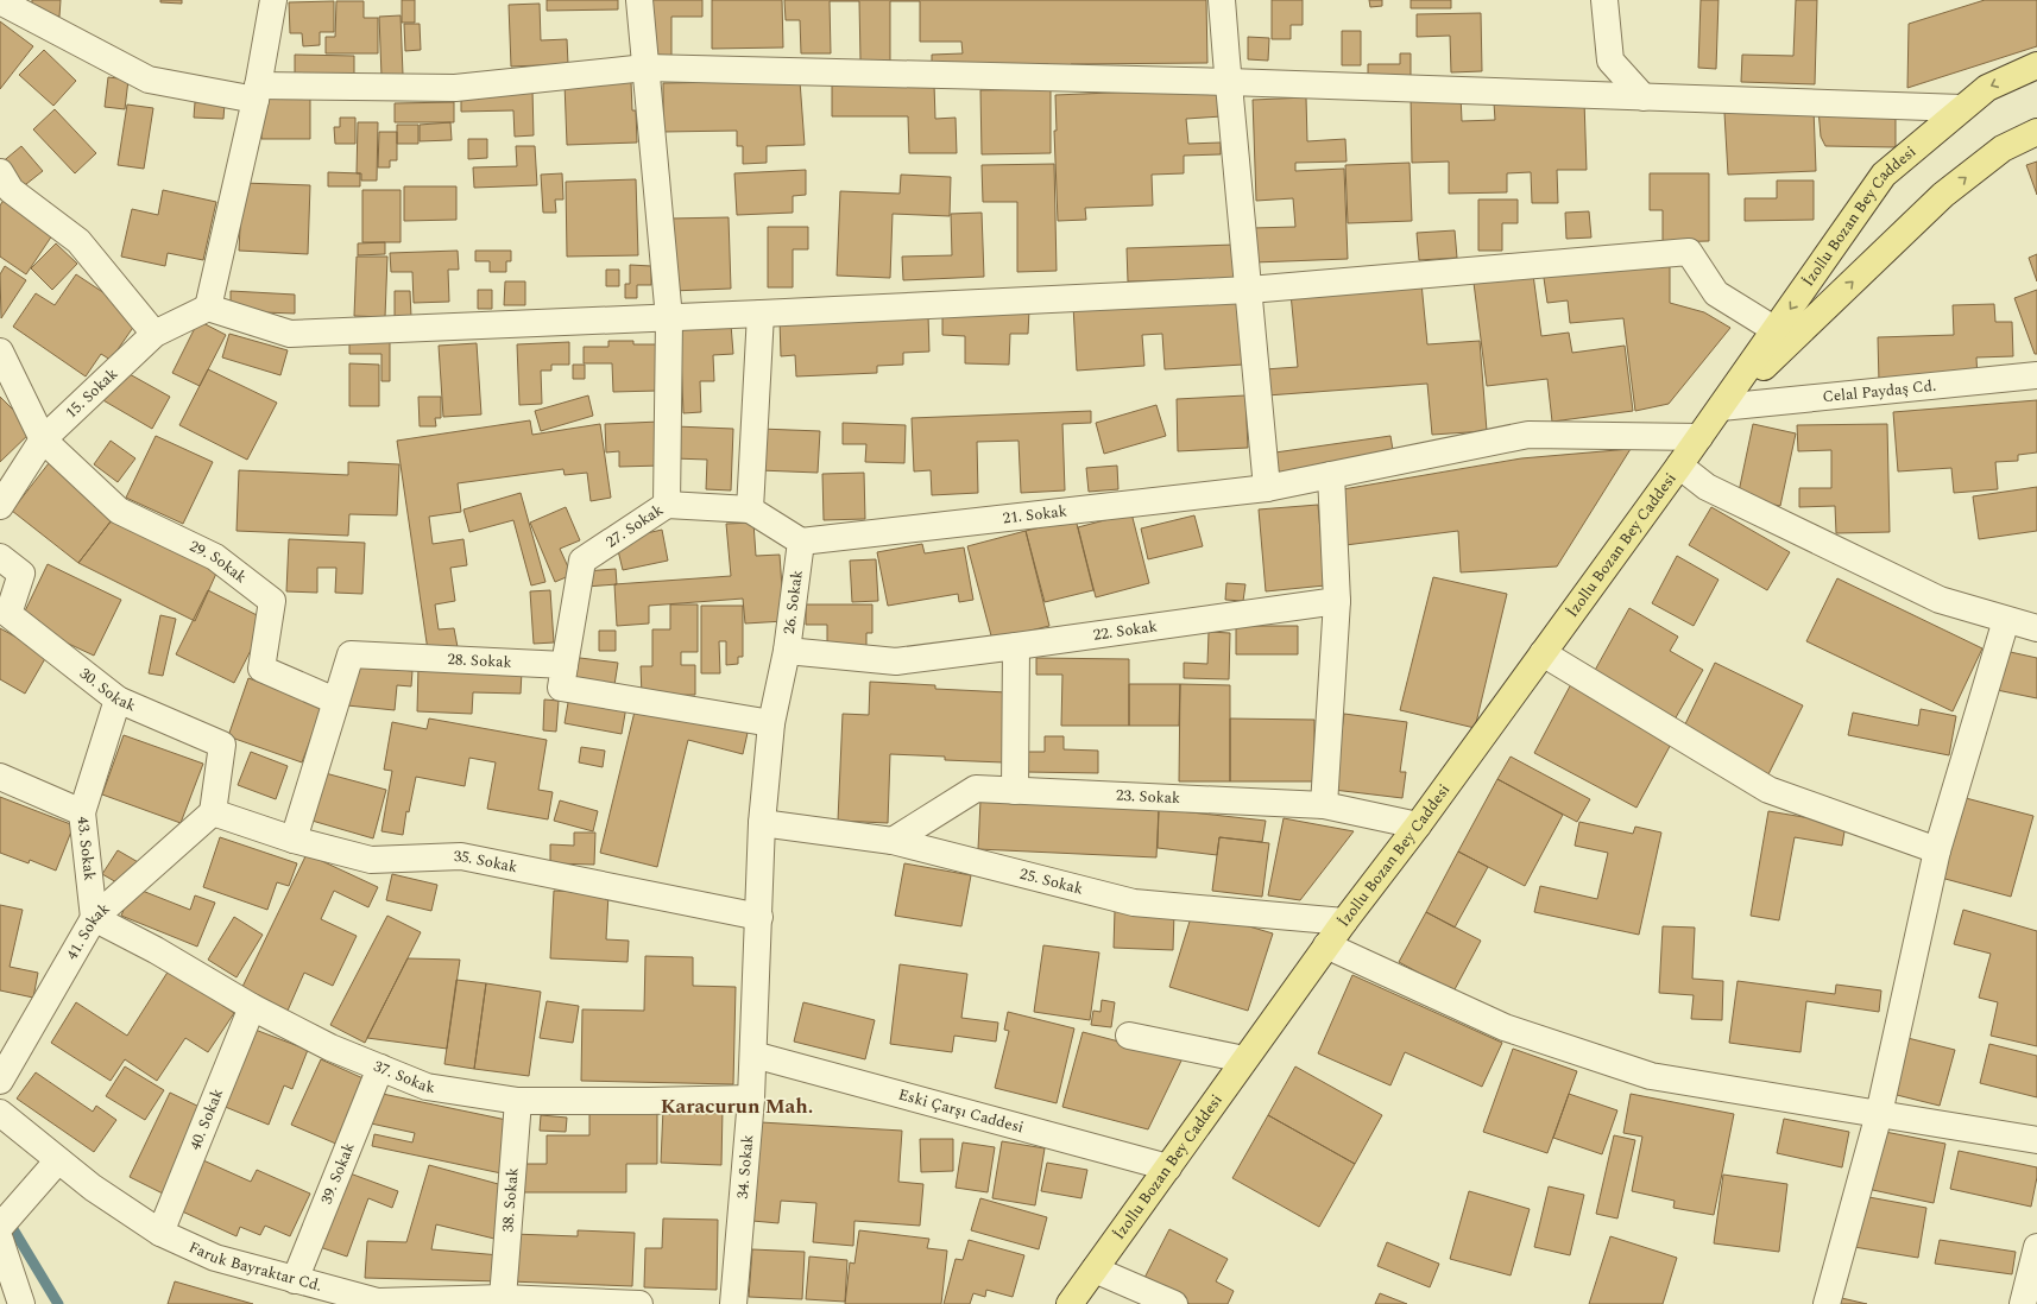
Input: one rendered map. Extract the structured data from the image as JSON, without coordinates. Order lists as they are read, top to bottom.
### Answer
{
  "streets": {
    "main road": ["İzollu Bozan Bey Caddesi"],
    "street": [
      "Celal Paydaş Cd.",
      "15. Sokak",
      "21. Sokak",
      "27. Sokak",
      "29. Sokak",
      "26. Sokak",
      "22. Sokak",
      "28. Sokak",
      "30. Sokak",
      "23. Sokak",
      "43. Sokak",
      "35. Sokak",
      "25. Sokak",
      "41. Sokak",
      "37. Sokak",
      "Eski Çarşı Caddesi",
      "40. Sokak",
      "34. Sokak",
      "39. Sokak",
      "38. Sokak",
      "Faruk Bayraktar Cd."
    ]
  },
  "crossings": [
    ["İzollu Bozan Bey Caddesi", "Celal Paydaş Cd."],
    ["İzollu Bozan Bey Caddesi", "21. Sokak"],
    ["İzollu Bozan Bey Caddesi", "23. Sokak"],
    ["İzollu Bozan Bey Caddesi", "25. Sokak"],
    ["İzollu Bozan Bey Caddesi", "Eski Çarşı Caddesi"],
    ["15. Sokak", "29. Sokak"],
    ["21. Sokak", "26. Sokak"],
    ["27. Sokak", "28. Sokak"],
    ["29. Sokak", "28. Sokak"],
    ["26. Sokak", "22. Sokak"],
    ["26. Sokak", "35. Sokak"],
    ["26. Sokak", "25. Sokak"],
    ["26. Sokak", "34. Sokak"],
    ["28. Sokak", "35. Sokak"],
    ["30. Sokak", "35. Sokak"],
    ["30. Sokak", "41. Sokak"],
    ["23. Sokak", "25. Sokak"],
    ["43. Sokak", "41. Sokak"],
    ["43. Sokak", "37. Sokak"],
    ["35. Sokak", "41. Sokak"],
    ["35. Sokak", "34. Sokak"],
    ["41. Sokak", "37. Sokak"],
    ["37. Sokak", "40. Sokak"],
    ["37. Sokak", "34. Sokak"],
    ["37. Sokak", "39. Sokak"],
    ["37. Sokak", "38. Sokak"],
    ["Eski Çarşı Caddesi", "34. Sokak"],
    ["40. Sokak", "Faruk Bayraktar Cd."],
    ["39. Sokak", "Faruk Bayraktar Cd."],
    ["38. Sokak", "Faruk Bayraktar Cd."]
  ],
  "districts": ["Karacurun Mah."]
}
